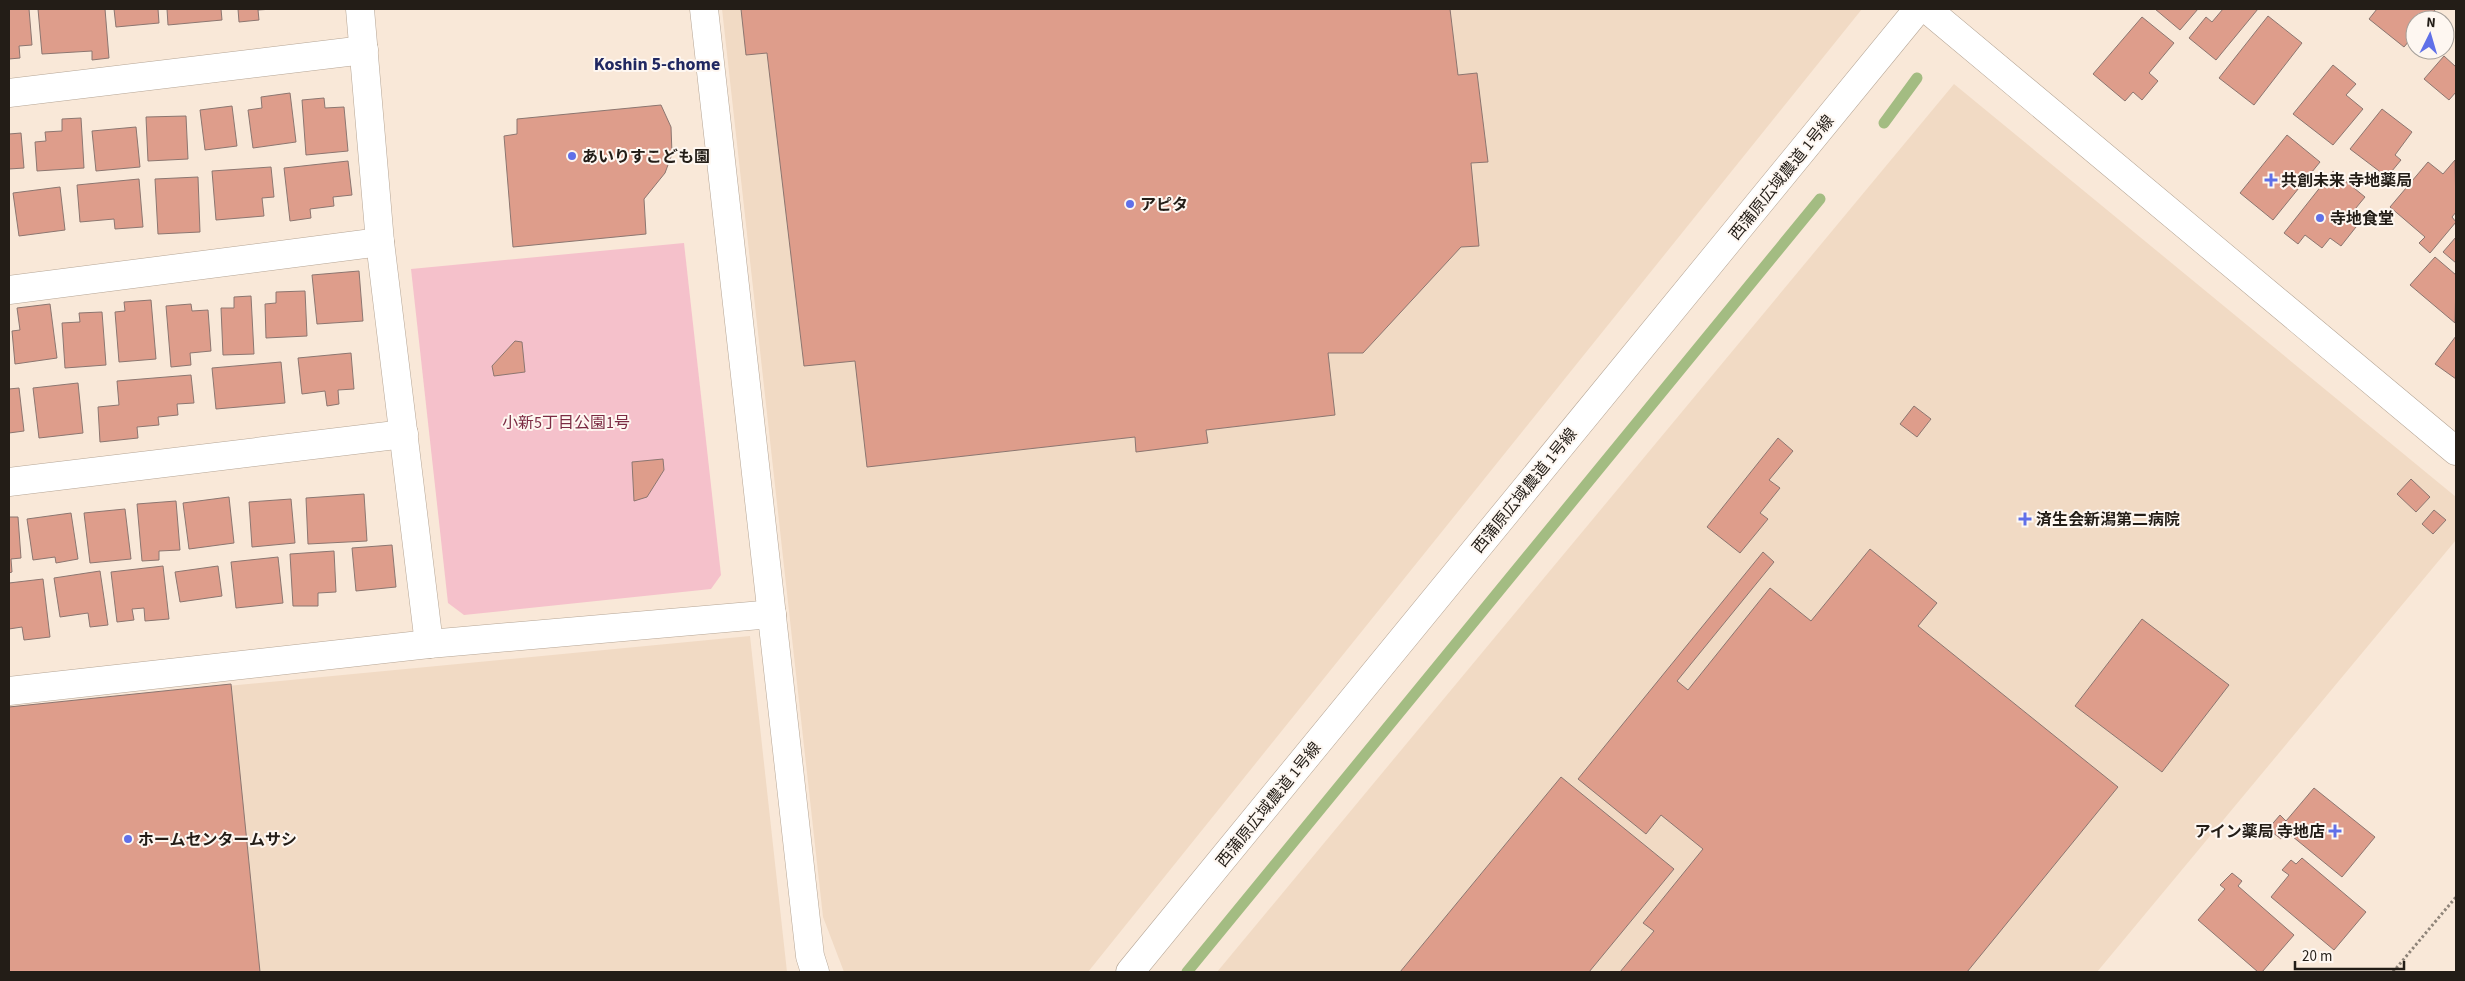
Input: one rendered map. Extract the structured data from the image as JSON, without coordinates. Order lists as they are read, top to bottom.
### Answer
{
  "streets": {
    "street": ["西蒲原広域農道 1号線"]
  },
  "districts": ["Koshin 5-chome"],
  "parks": ["小新5丁目公園1号"],
  "places": {
    "other": [
      "あいりすこども園",
      "アピタ",
      "寺地食堂",
      "ホームセンタームサシ"
    ],
    "health": ["共創未来 寺地薬局", "済生会新潟第二病院", "アイン薬局 寺地店"]
  },
  "scale_bar": "20 m",
  "north": "top"
}
